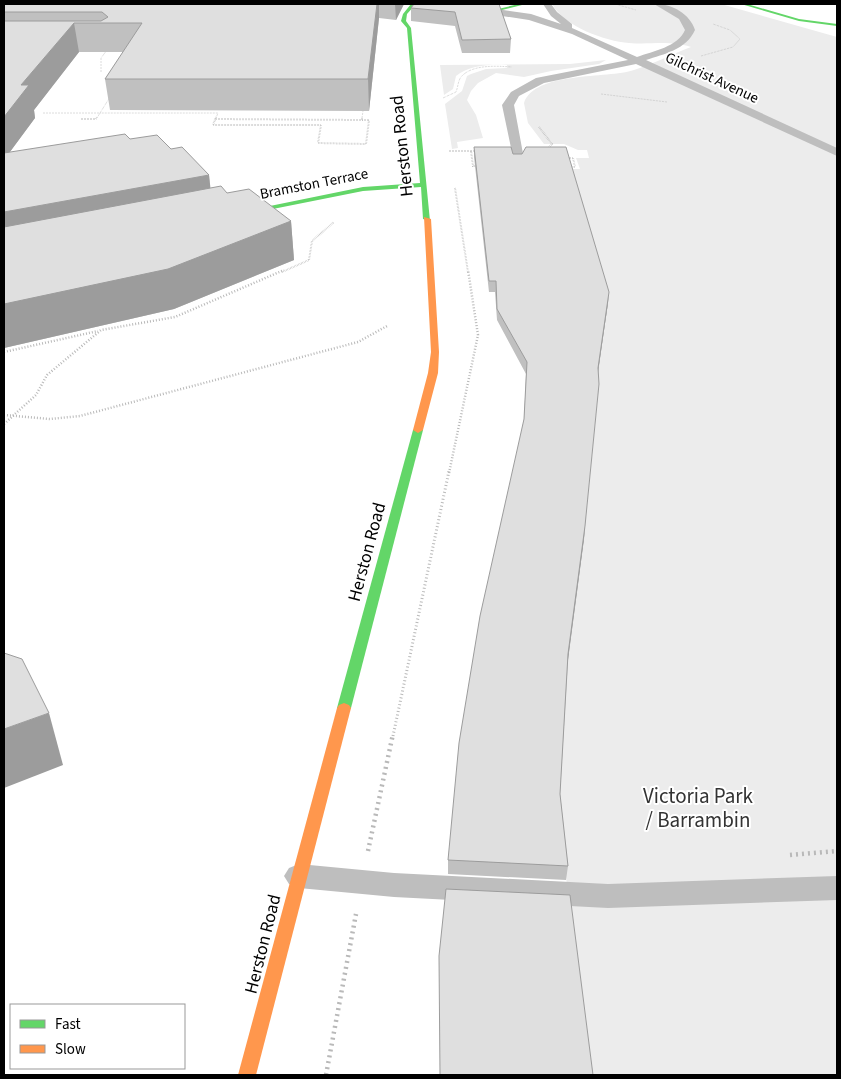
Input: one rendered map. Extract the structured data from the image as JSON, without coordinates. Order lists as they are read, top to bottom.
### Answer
{
  "streets": {
    "main road": ["Herston Road", "Bramston Terrace"],
    "lane": ["Gilchrist Avenue"]
  },
  "crossings": [
    ["Herston Road", "Bramston Terrace"]
  ],
  "parks": ["Victoria Park / Barrambin"],
  "legend": ["Fast", "Slow"]
}
